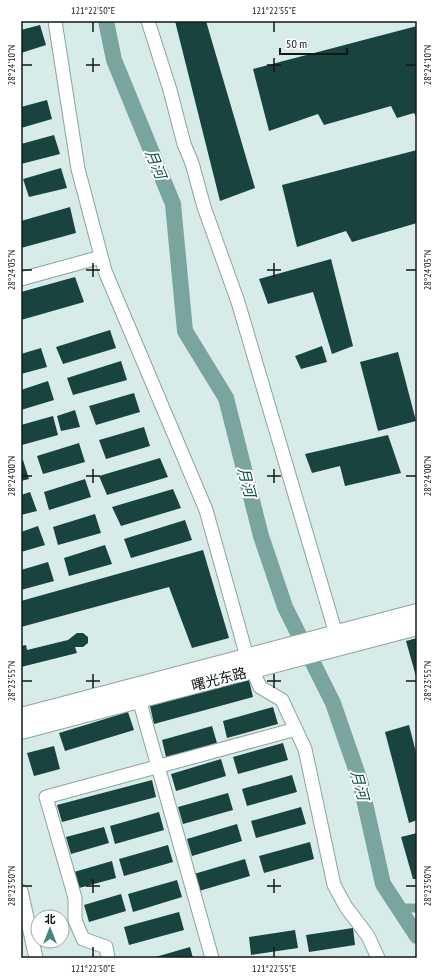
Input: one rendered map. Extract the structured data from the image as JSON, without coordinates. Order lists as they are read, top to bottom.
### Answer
{
  "streets": {
    "main road": ["曙光东路"]
  },
  "water": ["月河"],
  "scale_bar": "50 m",
  "north": "top",
  "coordinates": [
    "121°22'50\"E",
    "121°22'55\"E",
    "28°24'10\"N",
    "28°24'05\"N",
    "28°24'00\"N",
    "28°23'55\"N",
    "28°23'50\"N"
  ]
}
